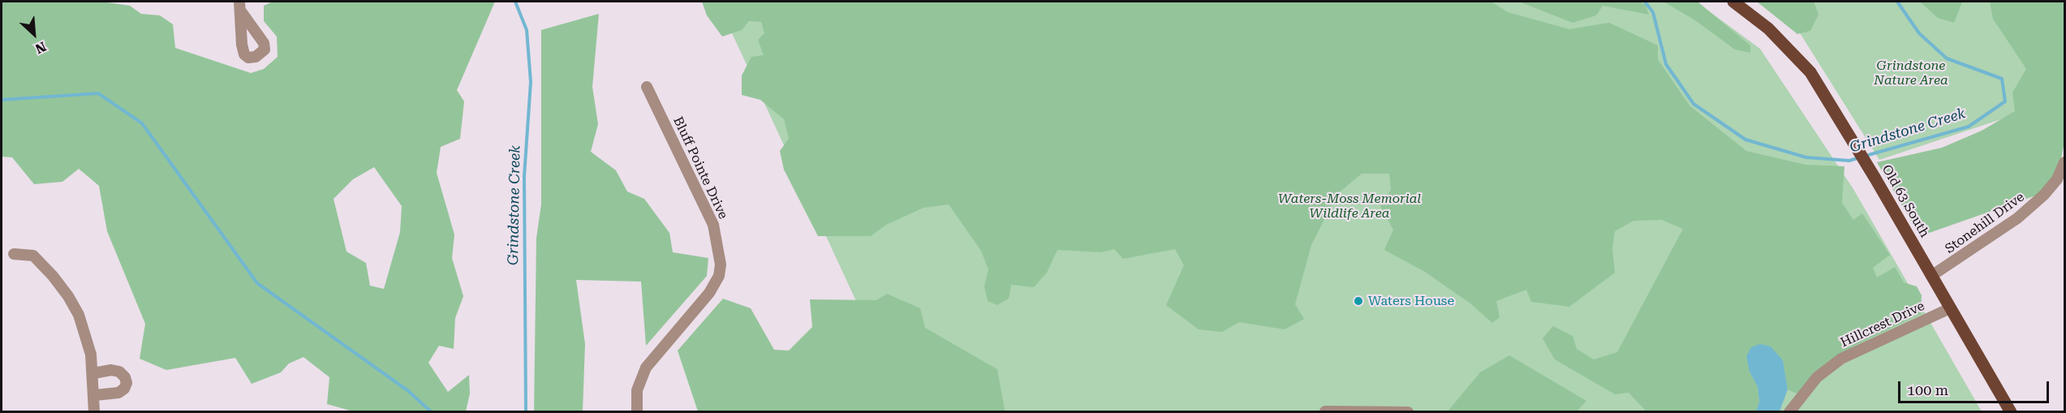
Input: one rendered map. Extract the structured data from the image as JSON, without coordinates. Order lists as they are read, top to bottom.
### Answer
{
  "streets": {
    "main road": ["Old 63 South"],
    "street": ["Bluff Pointe Drive", "Stonehill Drive", "Hillcrest Drive"]
  },
  "crossings": [
    ["Old 63 South", "Stonehill Drive"],
    ["Old 63 South", "Hillcrest Drive"]
  ],
  "water": ["Grindstone Creek"],
  "parks": ["Grindstone Nature Area", "Waters-Moss Memorial Wildlife Area"],
  "places": ["Waters House"],
  "scale_bar": "100 m",
  "north": "bottom right"
}
